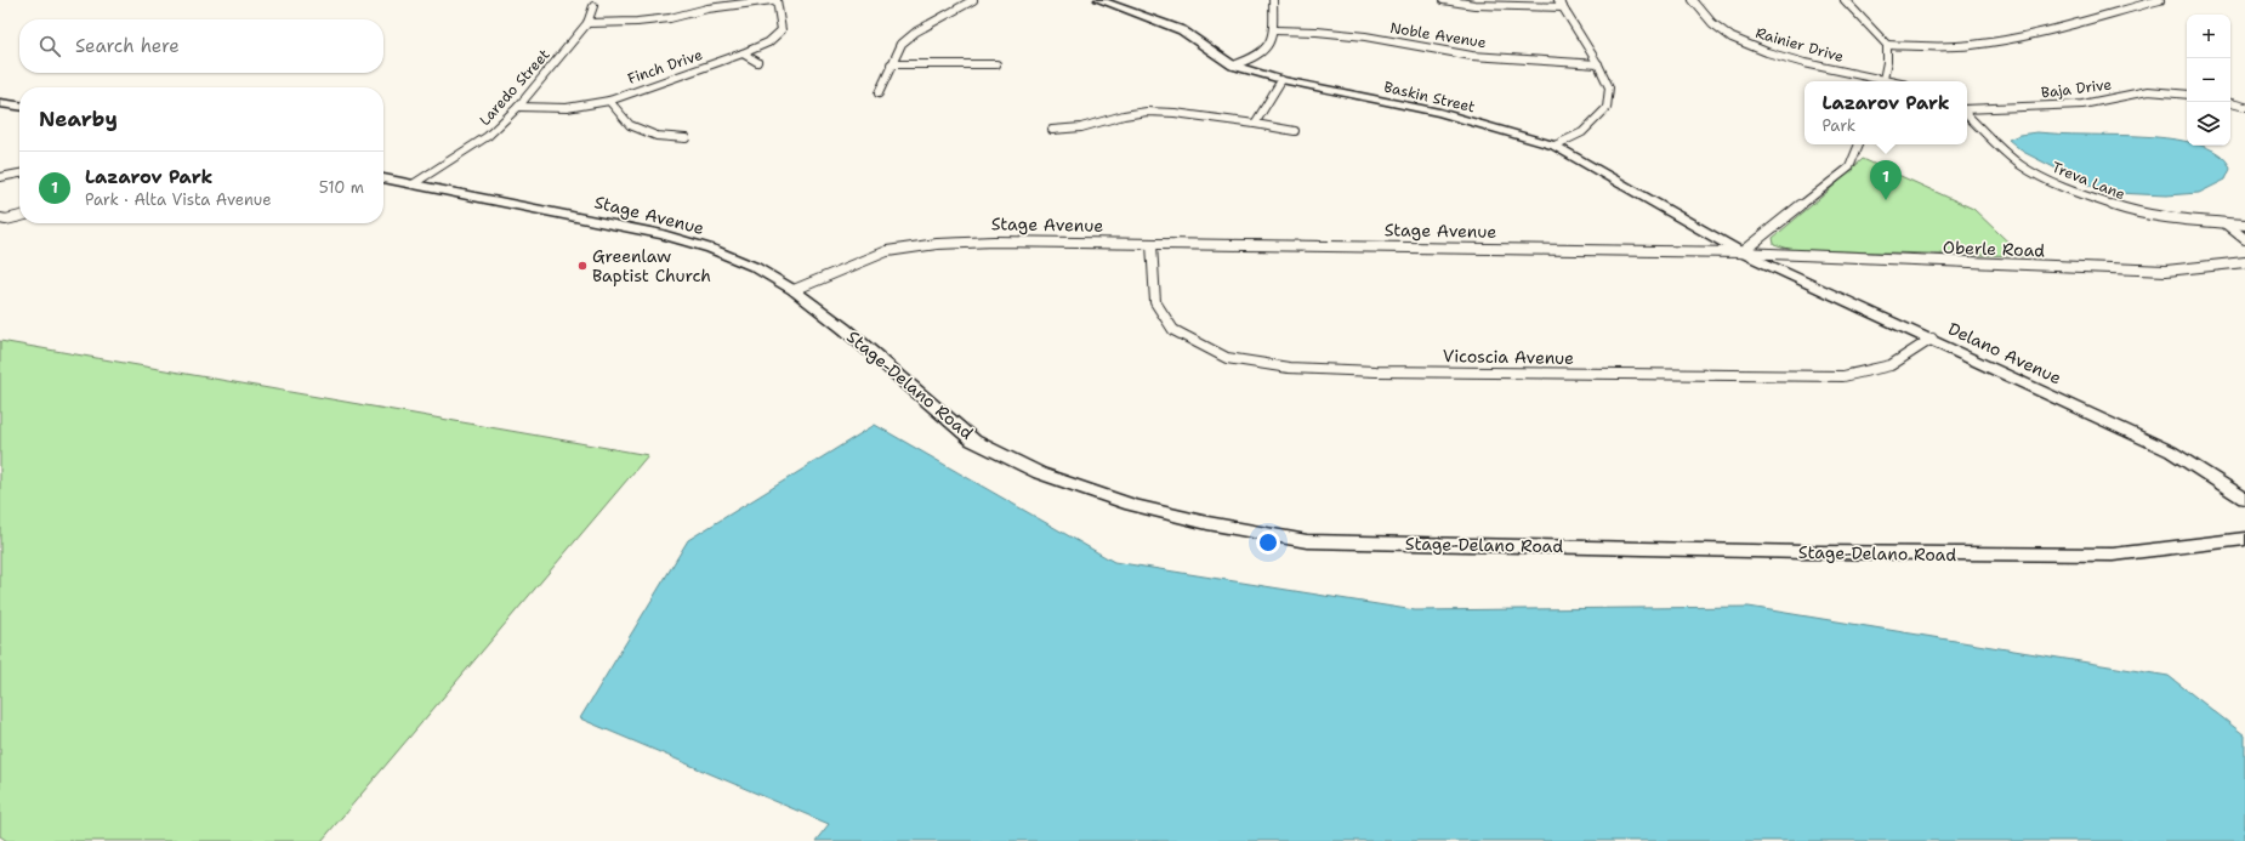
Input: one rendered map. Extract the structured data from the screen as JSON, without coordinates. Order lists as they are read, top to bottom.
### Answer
{
  "streets": {
    "main road": ["Stage Avenue", "Stage-Delano Road"],
    "street": [
      "Noble Avenue",
      "Rainier Drive",
      "Finch Drive",
      "Laredo Street",
      "Baja Drive",
      "Baskin Street",
      "Treva Lane",
      "Oberle Road",
      "Delano Avenue",
      "Vicoscia Avenue"
    ]
  },
  "crossings": [
    ["Finch Drive", "Laredo Street"],
    ["Laredo Street", "Stage Avenue"],
    ["Baskin Street", "Stage Avenue"],
    ["Baskin Street", "Oberle Road"],
    ["Baskin Street", "Delano Avenue"],
    ["Stage Avenue", "Oberle Road"],
    ["Stage Avenue", "Delano Avenue"],
    ["Stage Avenue", "Vicoscia Avenue"],
    ["Stage Avenue", "Stage-Delano Road"],
    ["Oberle Road", "Delano Avenue"],
    ["Delano Avenue", "Vicoscia Avenue"]
  ],
  "places": ["Greenlaw Baptist Church"],
  "page": {
    "map_buttons": ["+", "−"],
    "search": "Search here",
    "popup": ["Lazarov Park", "Park"],
    "heading": "Nearby",
    "list": [
      {
        "mark": "1",
        "name": "Lazarov Park",
        "note": "Park · Alta Vista Avenue",
        "value": "510 m"
      }
    ],
    "pins": "1"
  }
}
